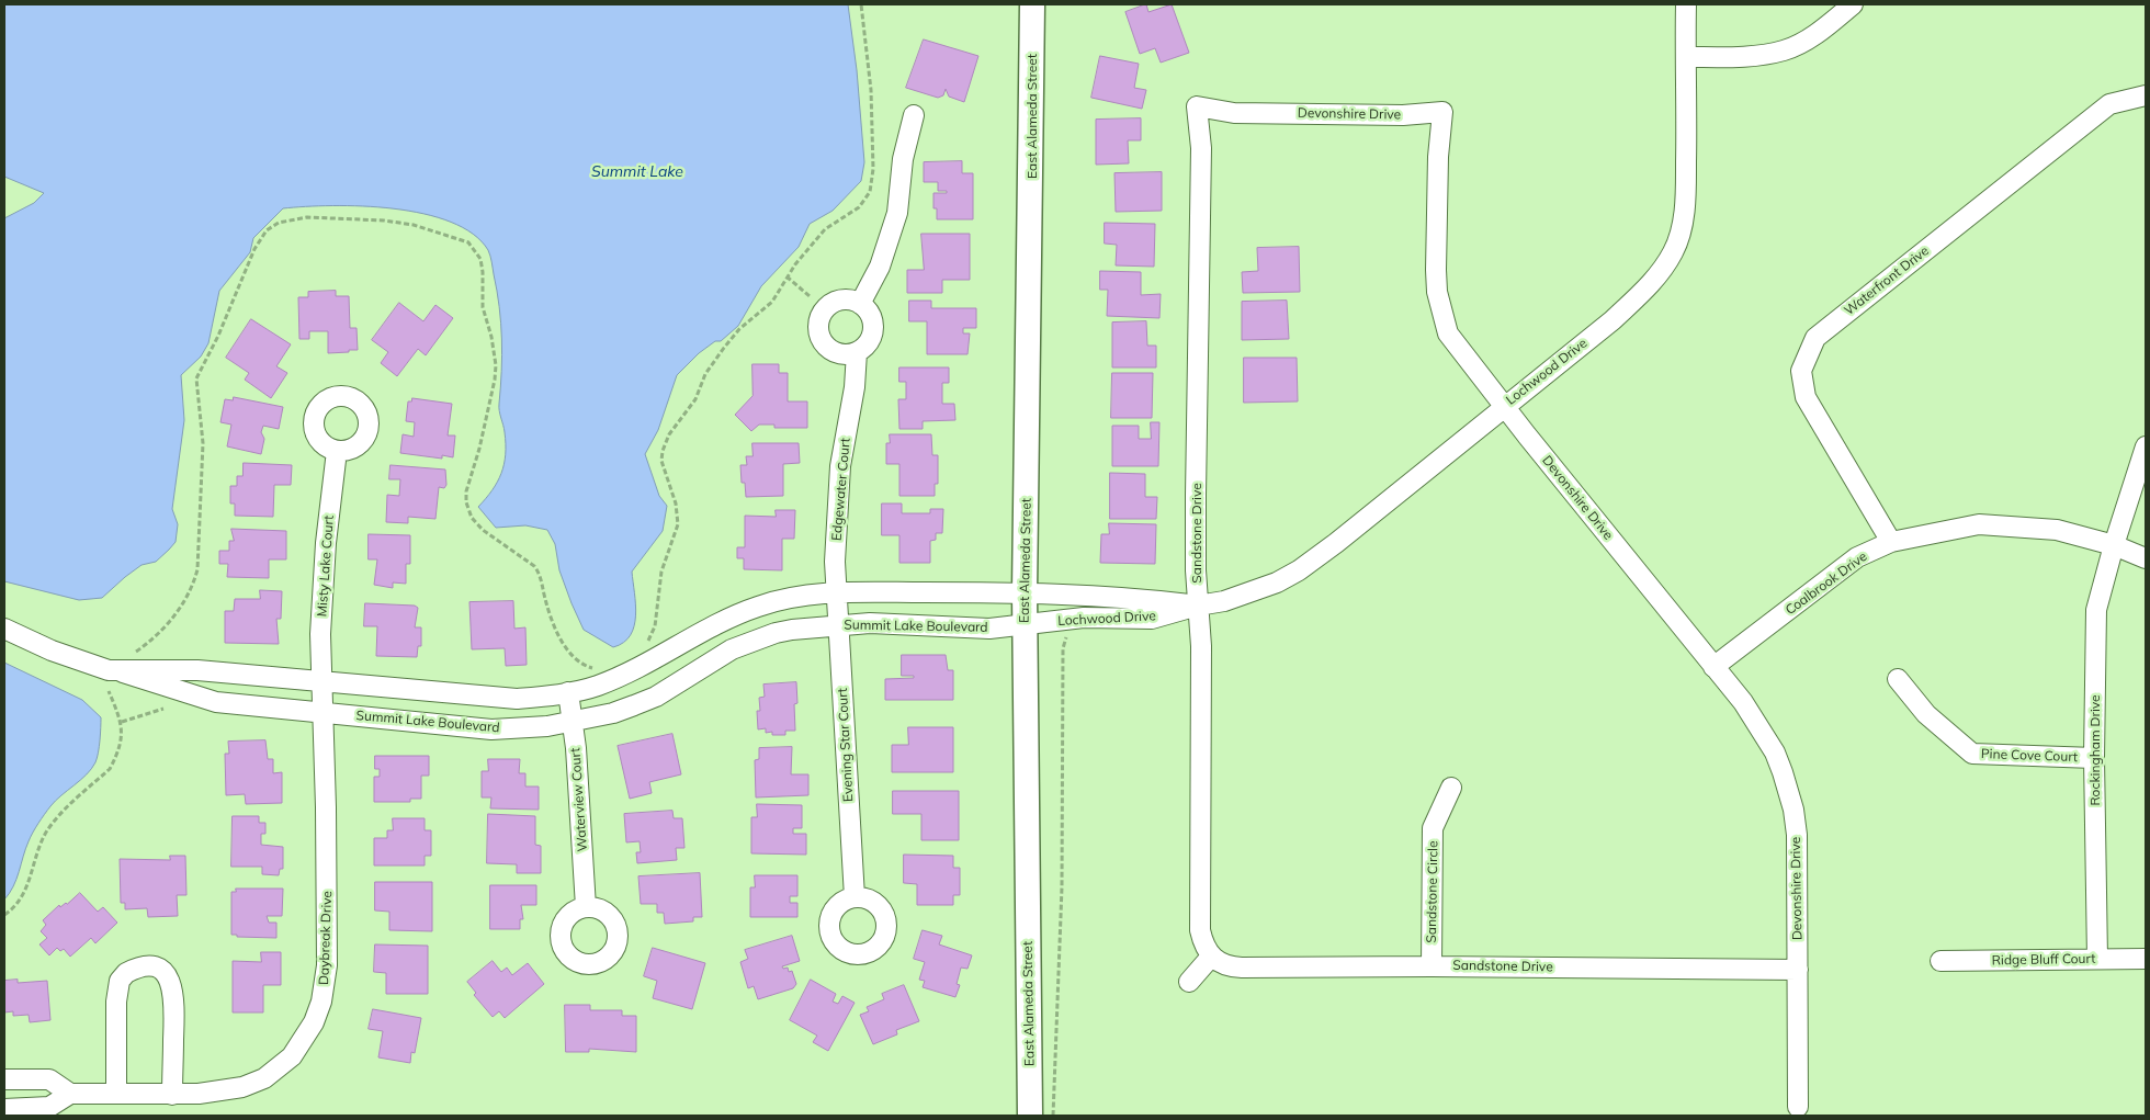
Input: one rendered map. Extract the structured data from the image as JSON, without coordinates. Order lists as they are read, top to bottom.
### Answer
{
  "streets": {
    "street": [
      "Devonshire Drive",
      "East Alameda Street",
      "Waterfront Drive",
      "Lochwood Drive",
      "Edgewater Court",
      "Sandstone Drive",
      "Misty Lake Court",
      "Coalbrook Drive",
      "Summit Lake Boulevard",
      "Evening Star Court",
      "Rockingham Drive",
      "Pine Cove Court",
      "Waterview Court",
      "Sandstone Circle",
      "Daybreak Drive",
      "Ridge Bluff Court"
    ]
  },
  "crossings": [
    ["Devonshire Drive", "Lochwood Drive"],
    ["Devonshire Drive", "Sandstone Drive"],
    ["Devonshire Drive", "Coalbrook Drive"],
    ["East Alameda Street", "Lochwood Drive"],
    ["East Alameda Street", "Summit Lake Boulevard"],
    ["Waterfront Drive", "Coalbrook Drive"],
    ["Lochwood Drive", "Sandstone Drive"],
    ["Lochwood Drive", "Summit Lake Boulevard"],
    ["Edgewater Court", "Summit Lake Boulevard"],
    ["Edgewater Court", "Evening Star Court"],
    ["Sandstone Drive", "Sandstone Circle"],
    ["Misty Lake Court", "Summit Lake Boulevard"],
    ["Misty Lake Court", "Daybreak Drive"],
    ["Coalbrook Drive", "Rockingham Drive"],
    ["Summit Lake Boulevard", "Evening Star Court"],
    ["Summit Lake Boulevard", "Waterview Court"],
    ["Summit Lake Boulevard", "Daybreak Drive"],
    ["Rockingham Drive", "Pine Cove Court"],
    ["Rockingham Drive", "Ridge Bluff Court"]
  ],
  "water": ["Summit Lake"]
}
